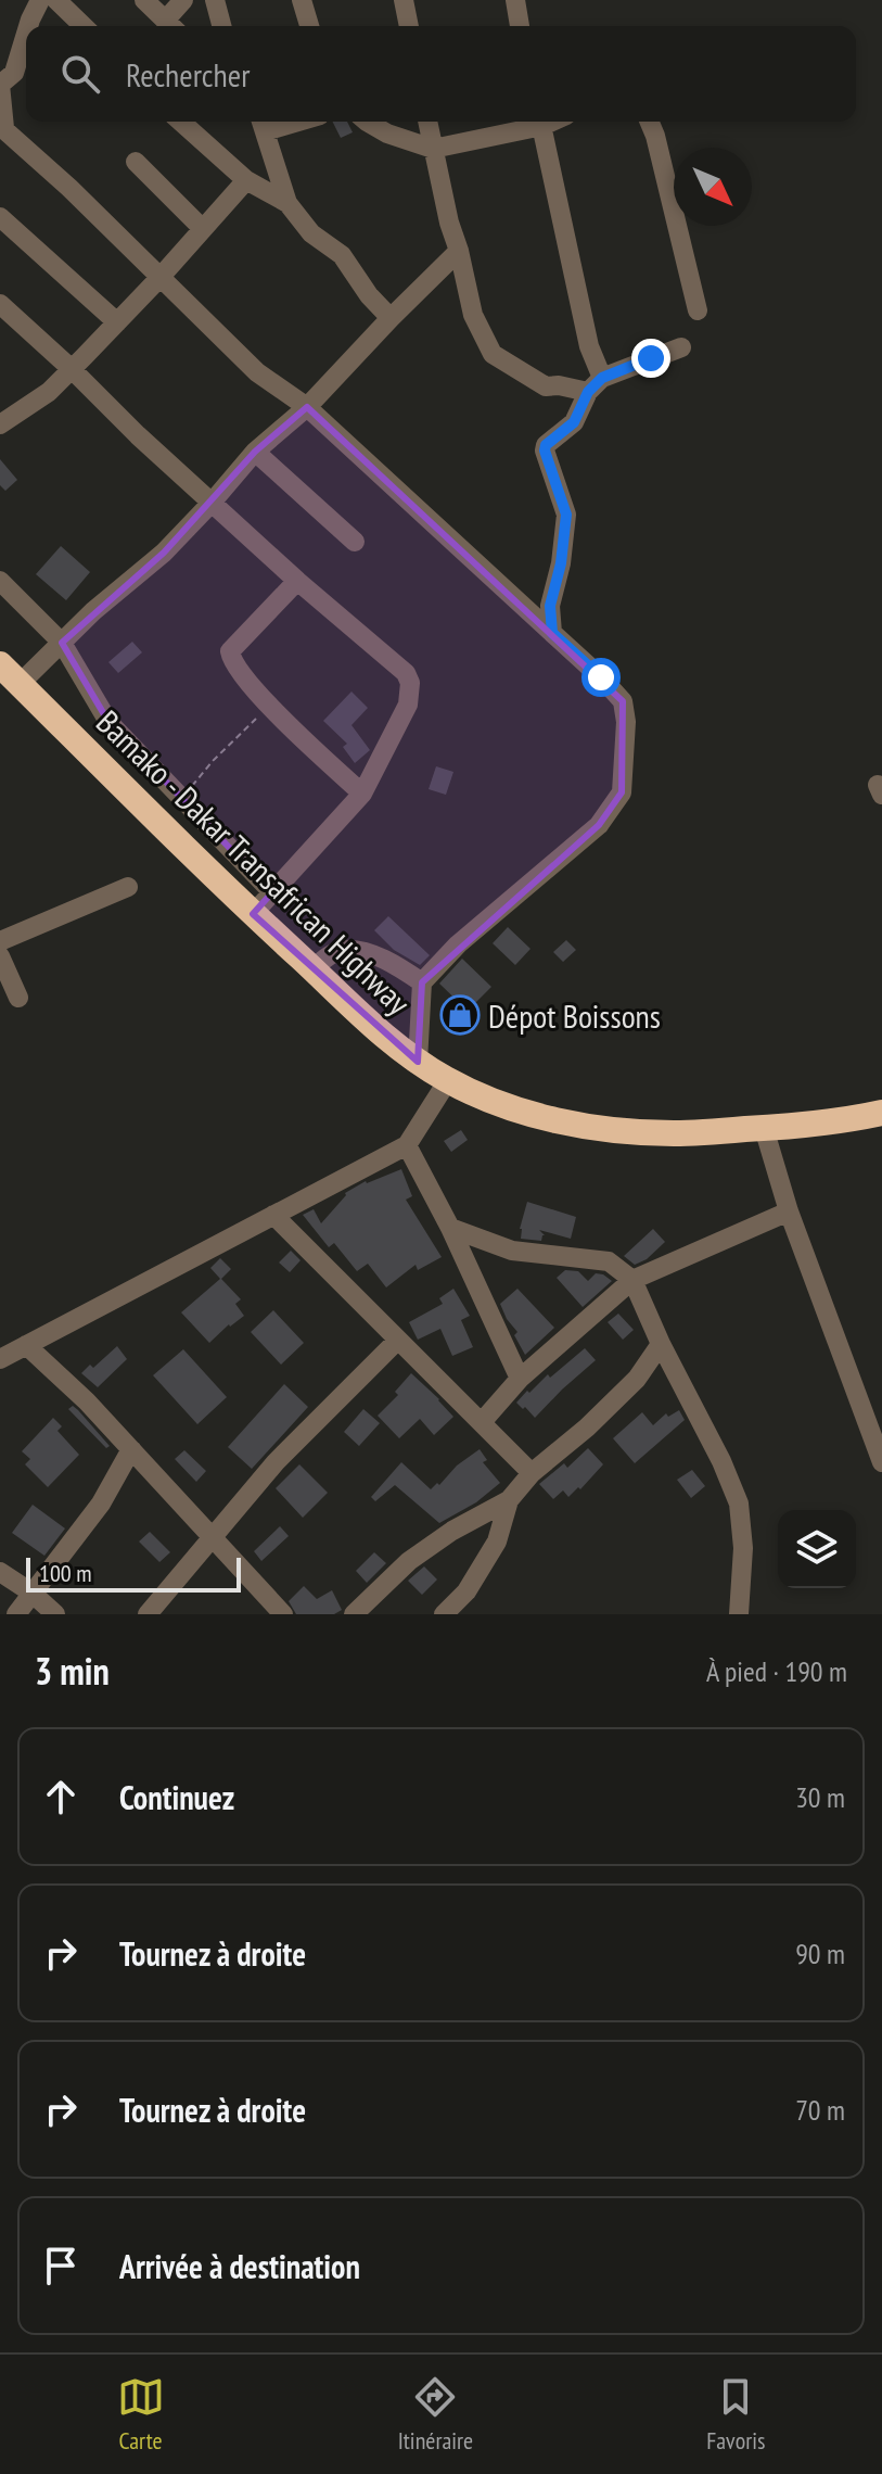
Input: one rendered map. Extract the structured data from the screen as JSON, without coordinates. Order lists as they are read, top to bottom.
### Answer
{
  "streets": {
    "highway": ["Bamako - Dakar Transafrican Highway"]
  },
  "places": {
    "shop": ["Dépot Boissons"]
  },
  "scale_bar": "100 m",
  "north": "bottom right",
  "page": {
    "search": "Rechercher",
    "scale": "100 m",
    "heading": ["3 min", "À pied · 190 m"],
    "list": [
      ["Continuez", "30 m"],
      ["Tournez à droite", "90 m"],
      ["Tournez à droite", "70 m"],
      "Arrivée à destination"
    ],
    "nav": ["Carte", "Itinéraire", "Favoris"]
  }
}
